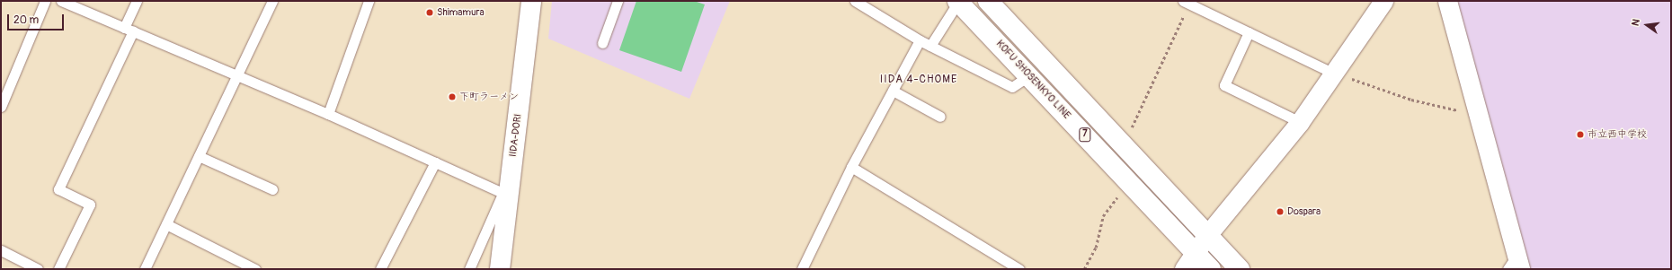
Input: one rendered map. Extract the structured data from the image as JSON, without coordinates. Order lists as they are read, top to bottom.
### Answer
{
  "streets": {
    "main road": ["KOFU SHOSENKYO LINE", "7", "IIDA-DORI"]
  },
  "districts": ["IIDA 4-CHOME"],
  "places": [
    "Shimamura",
    "下町ラーメン",
    "市立西中学校",
    "Dospara"
  ],
  "scale_bar": "20 m",
  "north": "left"
}
